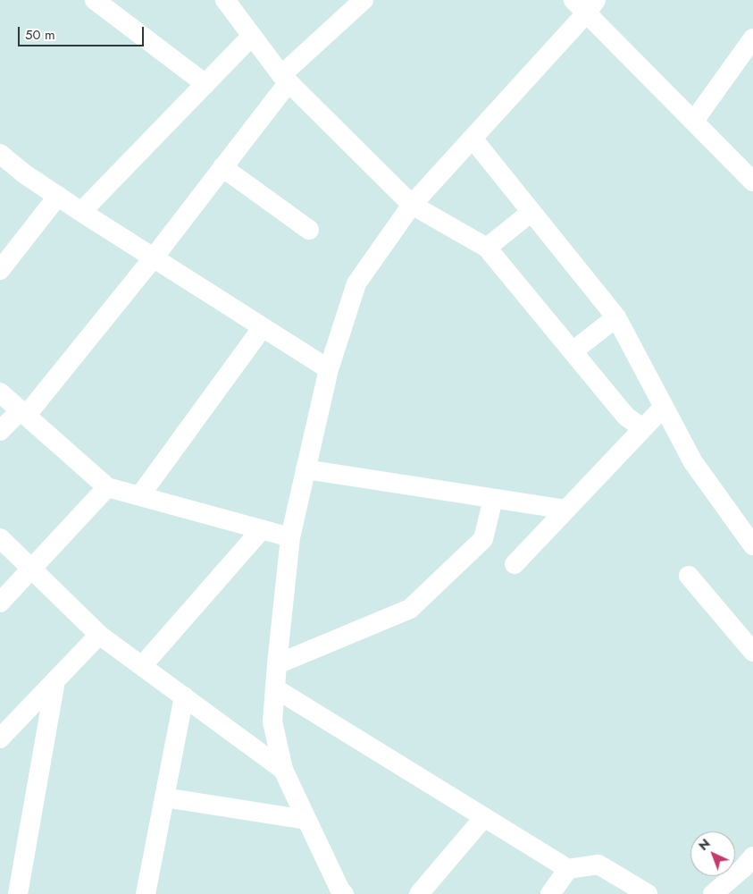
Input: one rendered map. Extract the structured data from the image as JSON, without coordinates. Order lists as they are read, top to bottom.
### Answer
{
  "scale_bar": "50 m",
  "north": "top left"
}
